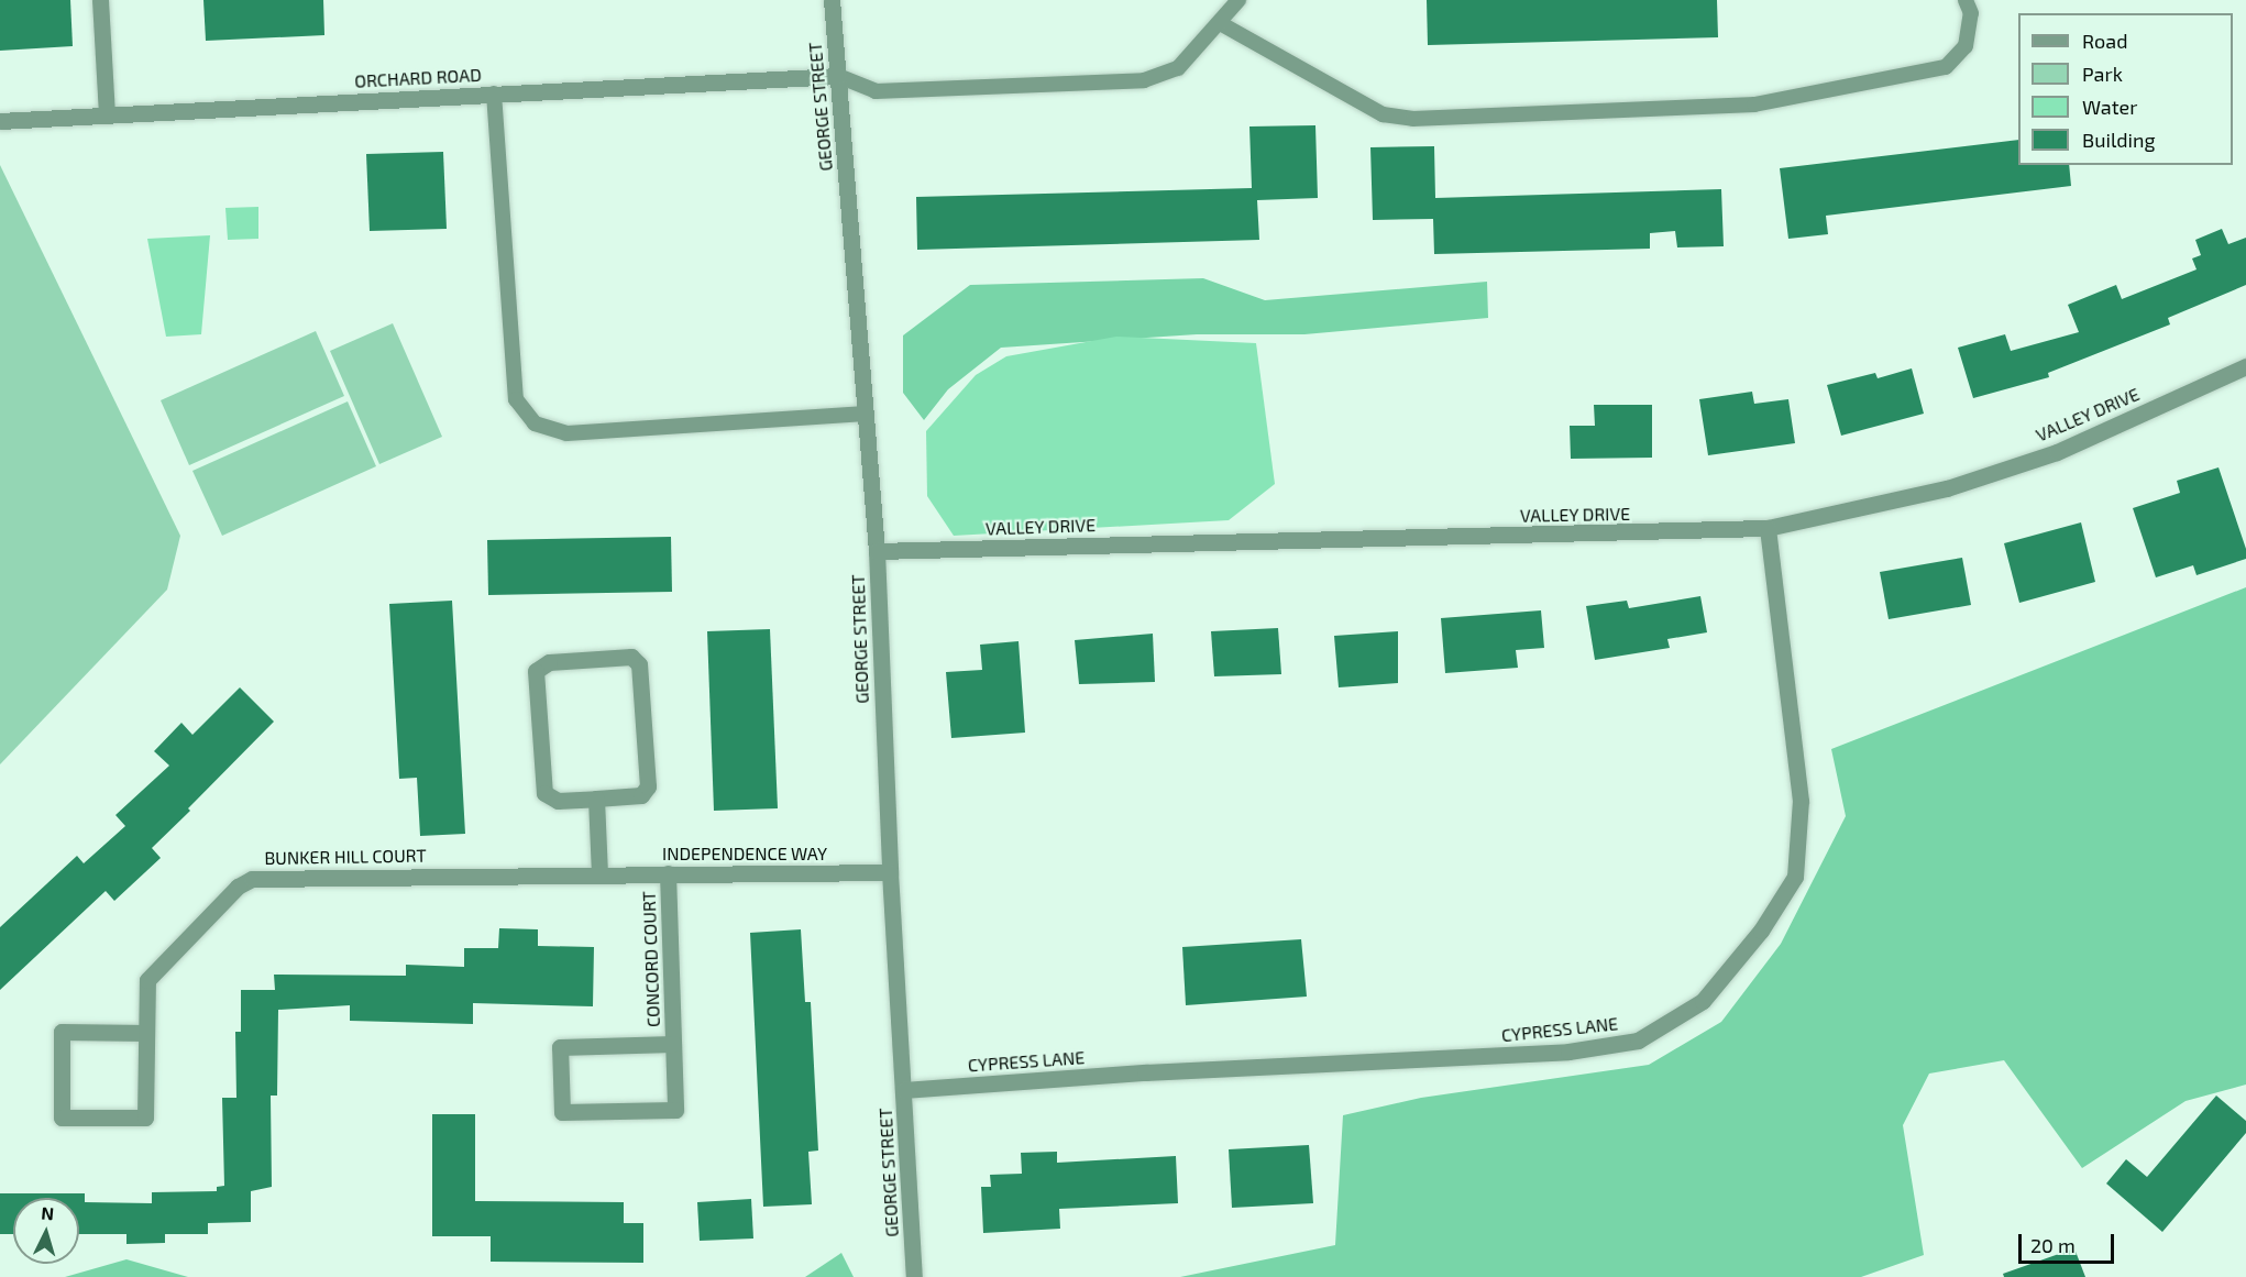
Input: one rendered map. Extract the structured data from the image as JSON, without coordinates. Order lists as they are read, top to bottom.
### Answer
{
  "streets": {
    "street": [
      "ORCHARD ROAD",
      "GEORGE STREET",
      "VALLEY DRIVE",
      "INDEPENDENCE WAY",
      "BUNKER HILL COURT",
      "CONCORD COURT",
      "CYPRESS LANE"
    ]
  },
  "crossings": [
    ["ORCHARD ROAD", "GEORGE STREET"],
    ["GEORGE STREET", "VALLEY DRIVE"],
    ["GEORGE STREET", "INDEPENDENCE WAY"],
    ["GEORGE STREET", "CYPRESS LANE"],
    ["VALLEY DRIVE", "CYPRESS LANE"],
    ["INDEPENDENCE WAY", "BUNKER HILL COURT"],
    ["INDEPENDENCE WAY", "CONCORD COURT"]
  ],
  "legend": [
    "Road",
    "Park",
    "Water",
    "Building"
  ],
  "scale_bar": "20 m",
  "north": "top"
}
